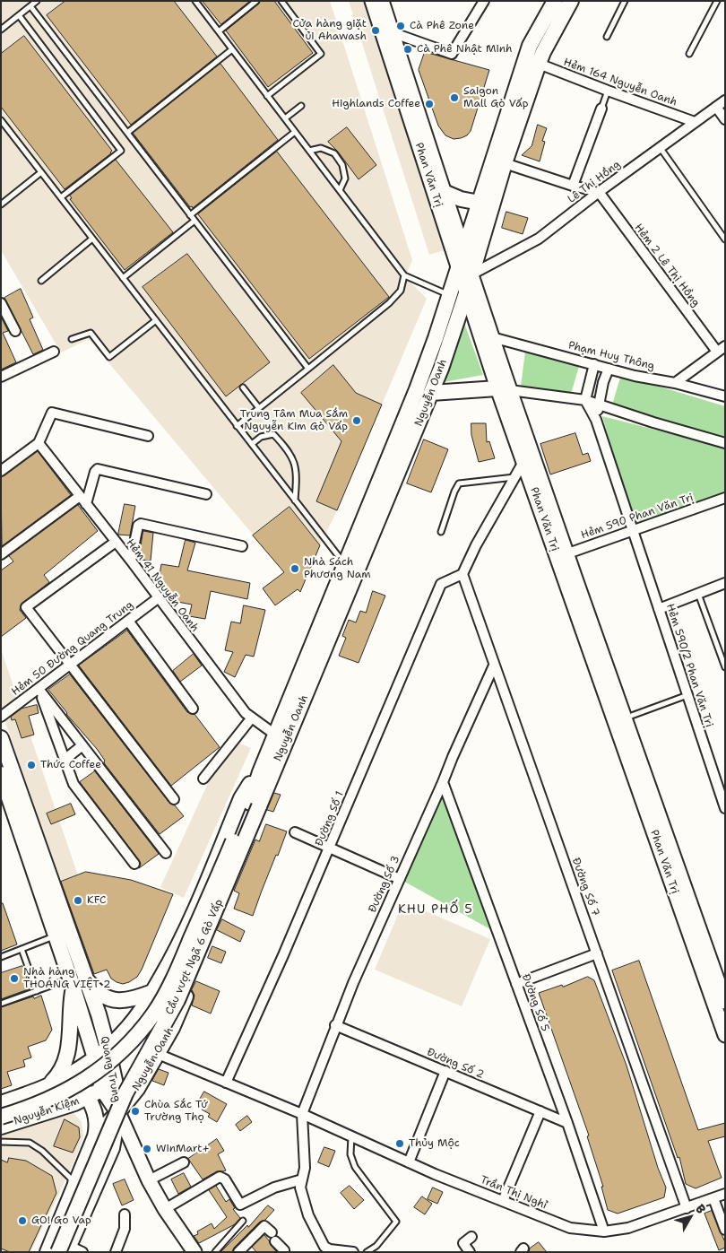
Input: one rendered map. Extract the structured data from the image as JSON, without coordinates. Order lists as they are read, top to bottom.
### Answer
{
  "streets": {
    "main road": [
      "Phan Văn Trị",
      "Nguyễn Oanh",
      "Cầu vượt Ngã 6 Gò Vấp",
      "Quang Trung",
      "Nguyễn Kiệm"
    ],
    "street": [
      "Hẻm 164 Nguyễn Oanh",
      "Lê Thị Hồng",
      "Hẻm 2 Lê Thị Hồng",
      "Phạm Huy Thông",
      "Hẻm 590 Phan Văn Trị",
      "Hẻm 41 Nguyễn Oanh",
      "Hẻm 50 Đường Quang Trung",
      "Hẻm 590/2 Phan Văn Trị",
      "Đường Số 1",
      "Đường Số 3",
      "Đường Số 7",
      "Đường Số 5",
      "Đường Số 2",
      "Trần Thị Nghỉ"
    ]
  },
  "crossings": [
    ["Hẻm 164 Nguyễn Oanh", "Lê Thị Hồng"],
    ["Hẻm 164 Nguyễn Oanh", "Nguyễn Oanh"],
    ["Phan Văn Trị", "Lê Thị Hồng"],
    ["Phan Văn Trị", "Phạm Huy Thông"],
    ["Phan Văn Trị", "Nguyễn Oanh"],
    ["Phan Văn Trị", "Hẻm 590 Phan Văn Trị"],
    ["Lê Thị Hồng", "Hẻm 2 Lê Thị Hồng"],
    ["Lê Thị Hồng", "Nguyễn Oanh"],
    ["Nguyễn Oanh", "Hẻm 41 Nguyễn Oanh"],
    ["Nguyễn Oanh", "Cầu vượt Ngã 6 Gò Vấp"],
    ["Nguyễn Oanh", "Quang Trung"],
    ["Nguyễn Oanh", "Nguyễn Kiệm"],
    ["Hẻm 590 Phan Văn Trị", "Hẻm 590/2 Phan Văn Trị"],
    ["Hẻm 41 Nguyễn Oanh", "Hẻm 50 Đường Quang Trung"],
    ["Đường Số 1", "Đường Số 7"],
    ["Đường Số 1", "Trần Thị Nghỉ"],
    ["Đường Số 3", "Đường Số 7"],
    ["Đường Số 3", "Đường Số 5"],
    ["Đường Số 3", "Đường Số 2"],
    ["Đường Số 3", "Trần Thị Nghỉ"],
    ["Đường Số 7", "Trần Thị Nghỉ"],
    ["Đường Số 5", "Đường Số 2"],
    ["Đường Số 5", "Trần Thị Nghỉ"],
    ["Quang Trung", "Nguyễn Kiệm"]
  ],
  "districts": ["KHU PHỐ 5"],
  "places": [
    "Cà Phê Zone",
    "Cửa hàng giặt ủi Ahawash",
    "Cà Phê Nhật Minh",
    "Saigon Mall Gò Vấp",
    "Highlands Coffee",
    "Trung Tâm Mua Sắm Nguyễn Kim Gò Vấp",
    "Nhà Sách Phương Nam",
    "Thức Coffee",
    "KFC",
    "Nhà hàng THOÁNG VIỆT 2",
    "Chùa Sắc Tứ Trường Thọ",
    "Thủy Mộc",
    "WinMart+",
    "GO! Go Vap"
  ],
  "north": "top right"
}
